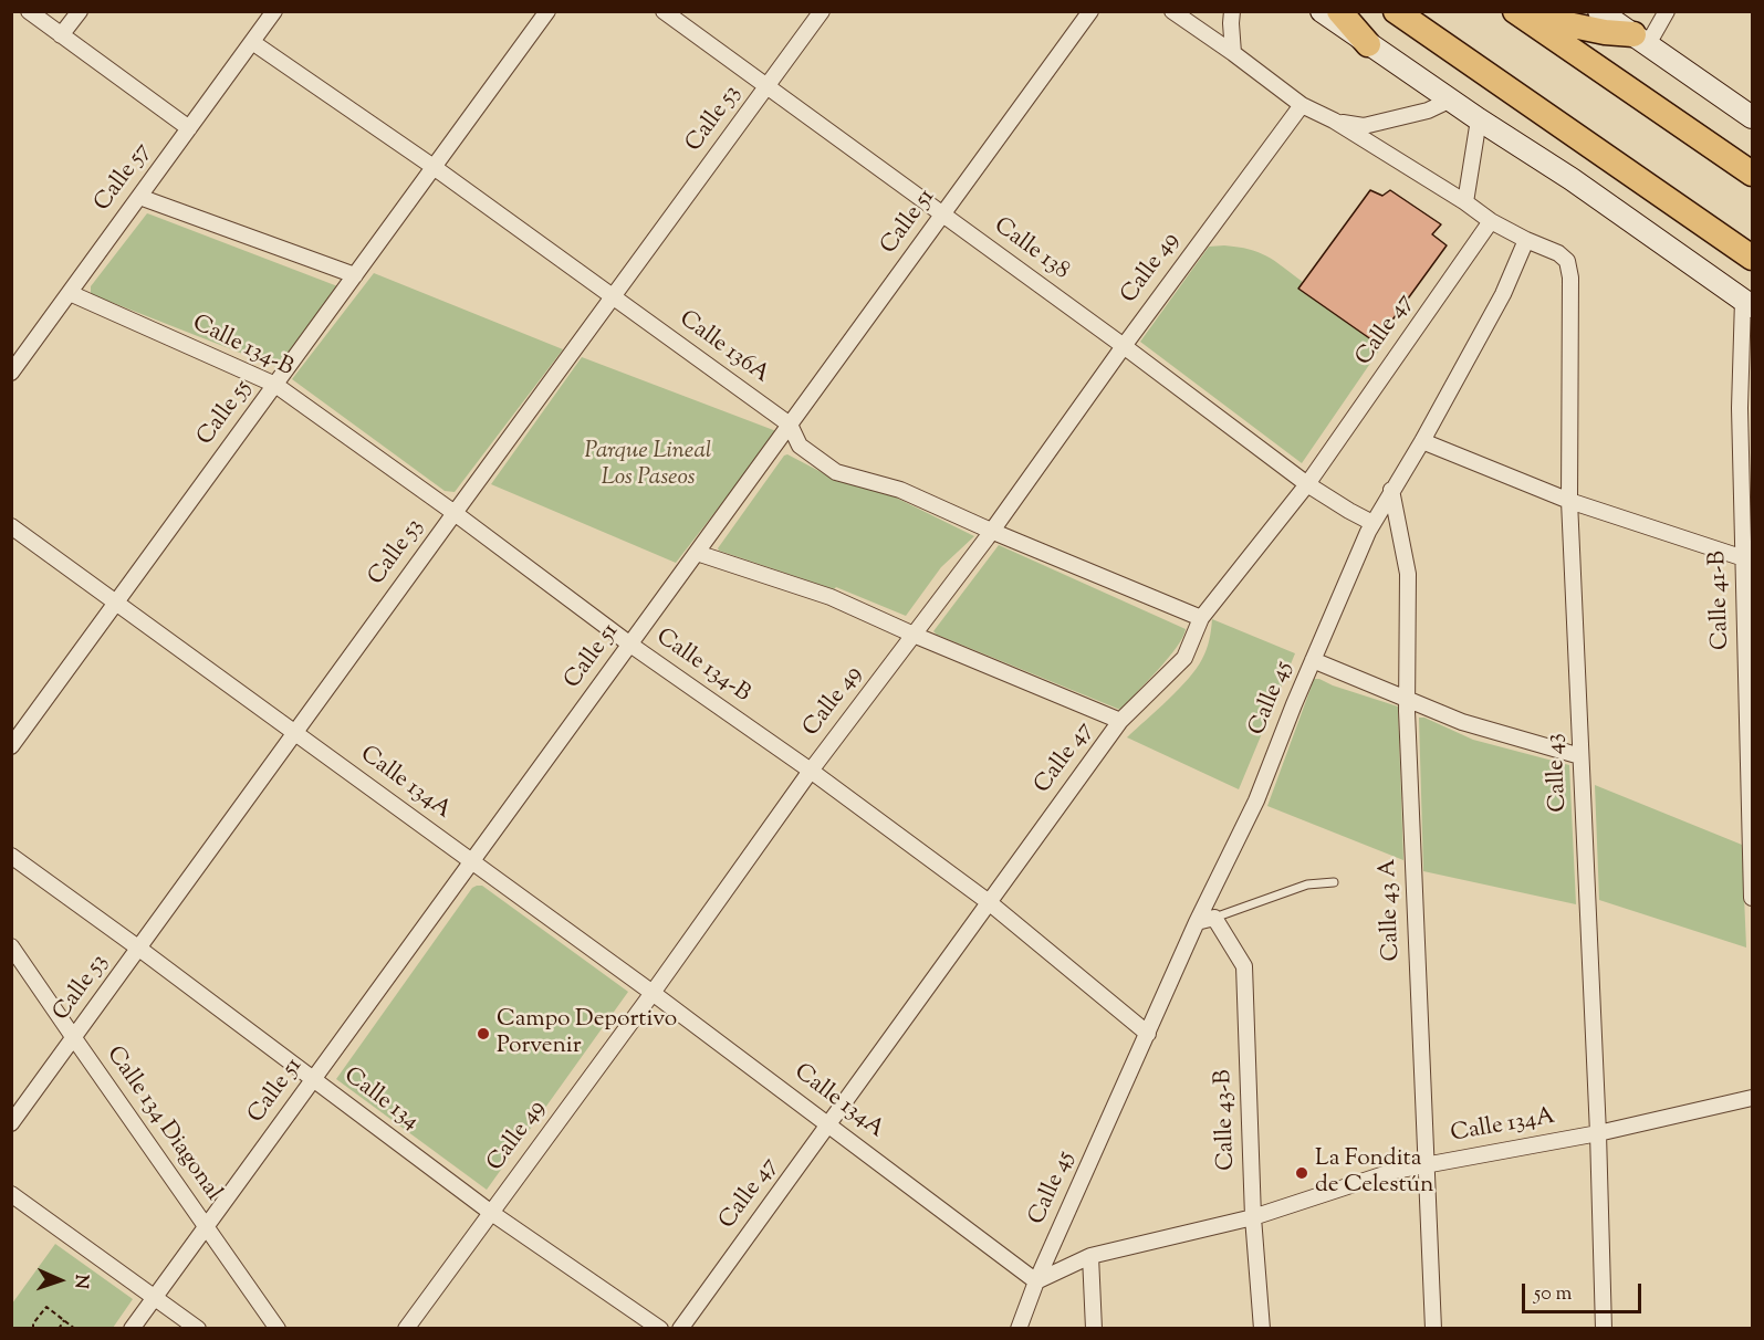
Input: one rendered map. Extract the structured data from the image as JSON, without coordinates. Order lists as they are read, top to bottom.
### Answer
{
  "streets": {
    "street": [
      "Calle 53",
      "Calle 57",
      "Calle 51",
      "Calle 138",
      "Calle 49",
      "Calle 47",
      "Calle 134-B",
      "Calle 136A",
      "Calle 55",
      "Calle 41-B",
      "Calle 45",
      "Calle 43",
      "Calle 134A",
      "Calle 43 A",
      "Calle 134",
      "Calle 43-B",
      "Calle 134 Diagonal"
    ]
  },
  "crossings": [
    ["Calle 53", "Calle 138"],
    ["Calle 53", "Calle 134-B"],
    ["Calle 53", "Calle 136A"],
    ["Calle 53", "Calle 134A"],
    ["Calle 53", "Calle 134"],
    ["Calle 53", "Calle 134 Diagonal"],
    ["Calle 57", "Calle 134-B"],
    ["Calle 57", "Calle 136A"],
    ["Calle 51", "Calle 138"],
    ["Calle 51", "Calle 134-B"],
    ["Calle 51", "Calle 136A"],
    ["Calle 51", "Calle 134A"],
    ["Calle 51", "Calle 134"],
    ["Calle 51", "Calle 134 Diagonal"],
    ["Calle 138", "Calle 49"],
    ["Calle 138", "Calle 47"],
    ["Calle 138", "Calle 45"],
    ["Calle 49", "Calle 134-B"],
    ["Calle 49", "Calle 136A"],
    ["Calle 49", "Calle 134A"],
    ["Calle 49", "Calle 134"],
    ["Calle 47", "Calle 134-B"],
    ["Calle 47", "Calle 136A"],
    ["Calle 47", "Calle 134A"],
    ["Calle 134-B", "Calle 55"],
    ["Calle 134-B", "Calle 45"],
    ["Calle 136A", "Calle 55"],
    ["Calle 55", "Calle 134A"],
    ["Calle 45", "Calle 43"],
    ["Calle 45", "Calle 134A"],
    ["Calle 45", "Calle 43 A"],
    ["Calle 43", "Calle 134A"],
    ["Calle 134A", "Calle 43 A"],
    ["Calle 134A", "Calle 43-B"]
  ],
  "parks": ["Parque Lineal Los Paseos"],
  "places": ["Campo Deportivo Porvenir", "La Fondita de Celestún"],
  "scale_bar": "50 m",
  "north": "right"
}
